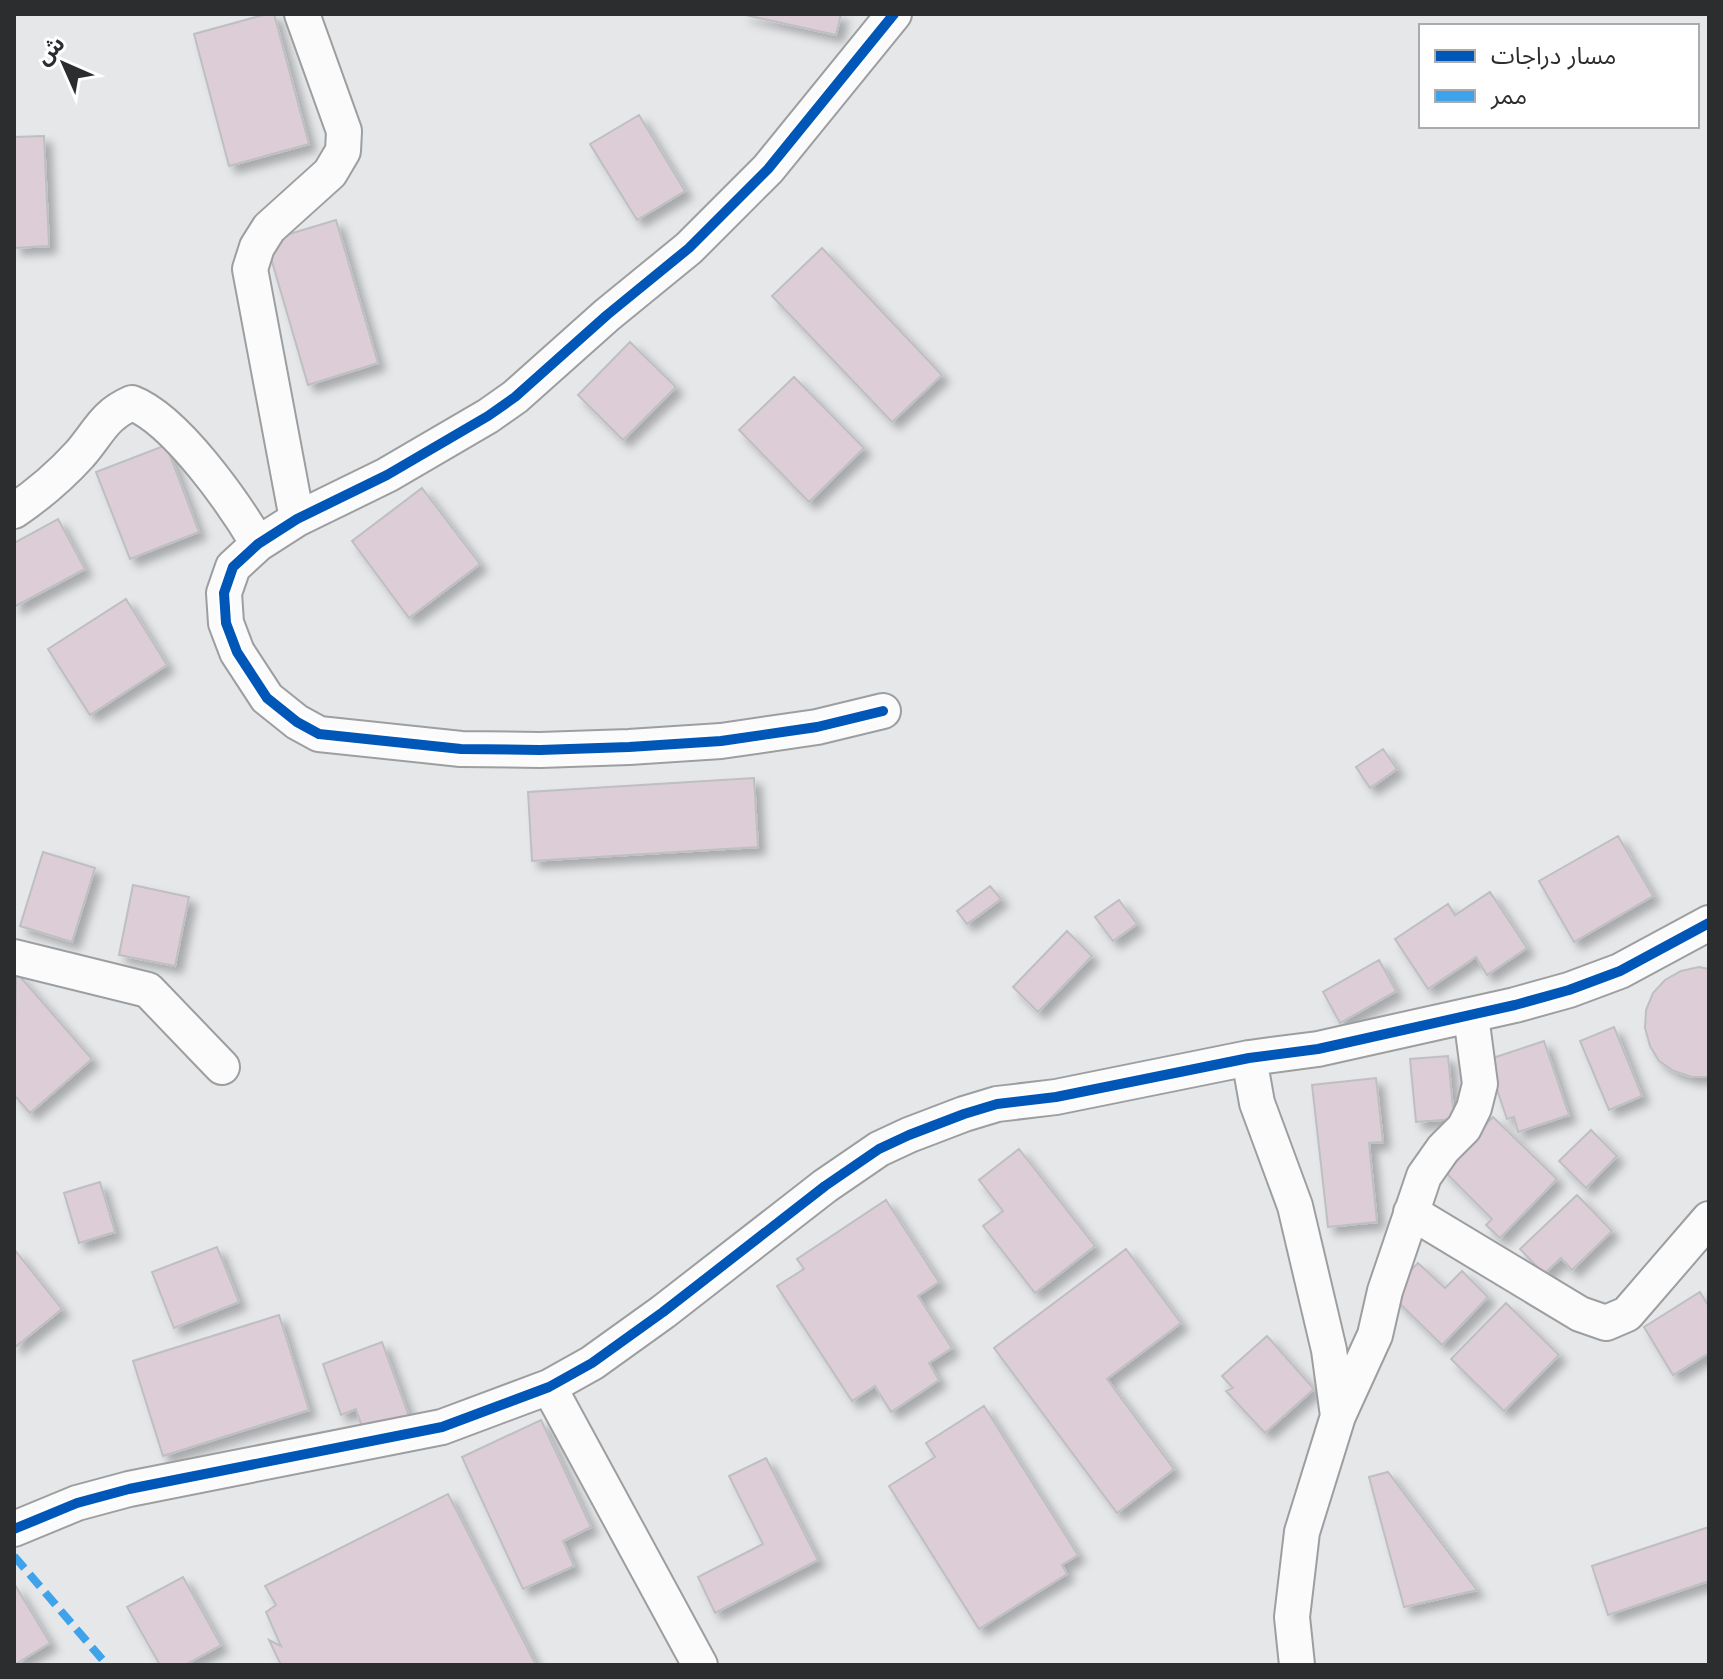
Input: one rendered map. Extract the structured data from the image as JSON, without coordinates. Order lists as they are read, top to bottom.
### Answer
{
  "legend": ["مسار دراجات", "ممر"],
  "north": "top left"
}
